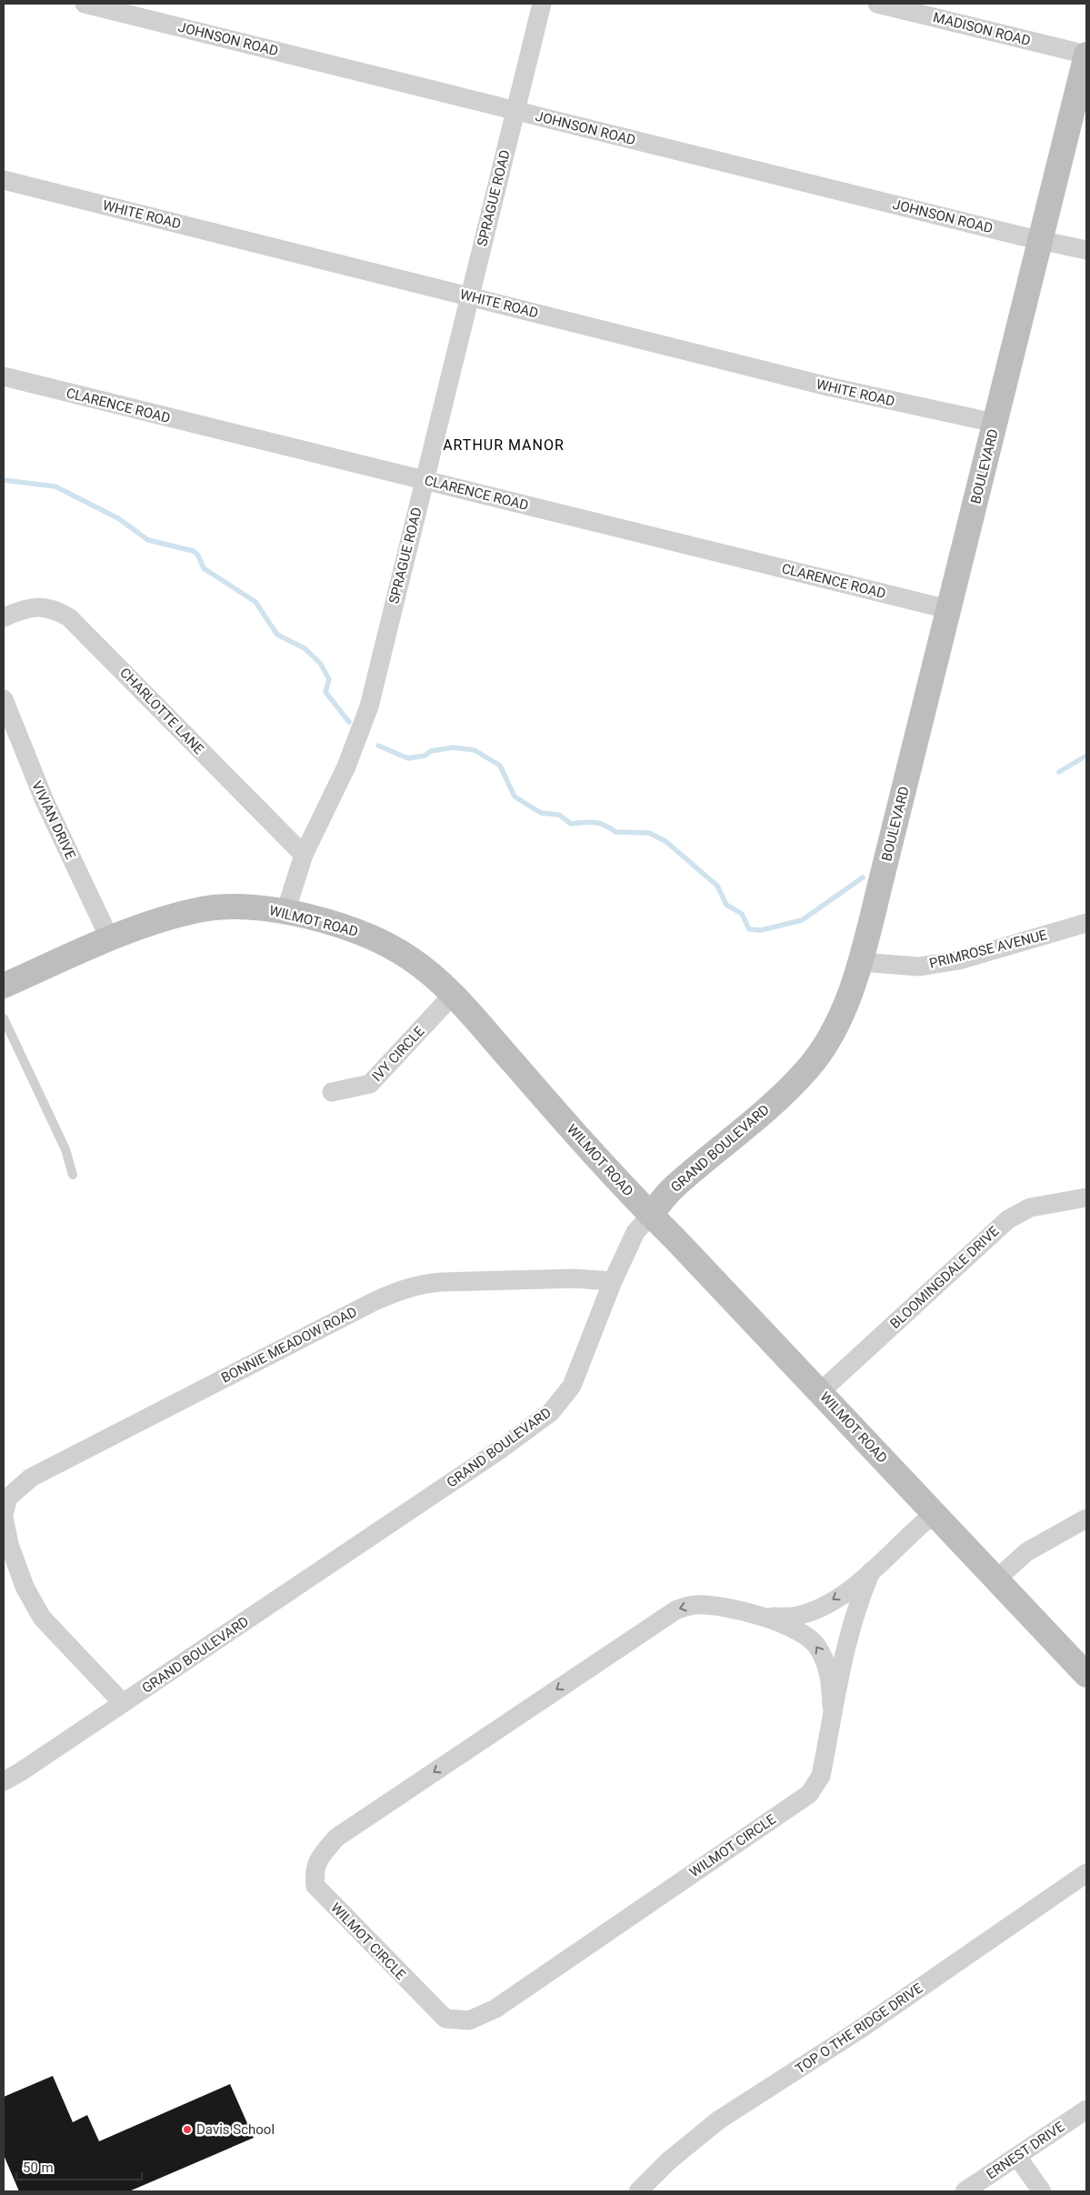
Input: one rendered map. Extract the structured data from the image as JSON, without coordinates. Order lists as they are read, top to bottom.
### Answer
{
  "streets": {
    "street": [
      "MADISON ROAD",
      "JOHNSON ROAD",
      "SPRAGUE ROAD",
      "WHITE ROAD",
      "CLARENCE ROAD",
      "BOULEVARD",
      "CHARLOTTE LANE",
      "VIVIAN DRIVE",
      "WILMOT ROAD",
      "PRIMROSE AVENUE",
      "IVY CIRCLE",
      "GRAND BOULEVARD",
      "BLOOMINGDALE DRIVE",
      "BONNIE MEADOW ROAD",
      "WILMOT CIRCLE",
      "TOP O THE RIDGE DRIVE",
      "ERNEST DRIVE"
    ]
  },
  "crossings": [
    ["MADISON ROAD", "BOULEVARD"],
    ["JOHNSON ROAD", "SPRAGUE ROAD"],
    ["JOHNSON ROAD", "BOULEVARD"],
    ["SPRAGUE ROAD", "WHITE ROAD"],
    ["SPRAGUE ROAD", "CLARENCE ROAD"],
    ["SPRAGUE ROAD", "CHARLOTTE LANE"],
    ["SPRAGUE ROAD", "WILMOT ROAD"],
    ["WHITE ROAD", "BOULEVARD"],
    ["CLARENCE ROAD", "BOULEVARD"],
    ["BOULEVARD", "GRAND BOULEVARD"],
    ["VIVIAN DRIVE", "WILMOT ROAD"],
    ["WILMOT ROAD", "IVY CIRCLE"],
    ["WILMOT ROAD", "GRAND BOULEVARD"],
    ["WILMOT ROAD", "BLOOMINGDALE DRIVE"],
    ["WILMOT ROAD", "WILMOT CIRCLE"],
    ["PRIMROSE AVENUE", "GRAND BOULEVARD"],
    ["GRAND BOULEVARD", "BONNIE MEADOW ROAD"]
  ],
  "districts": ["ARTHUR MANOR"],
  "places": ["Davis School"],
  "scale_bar": "50 m"
}
